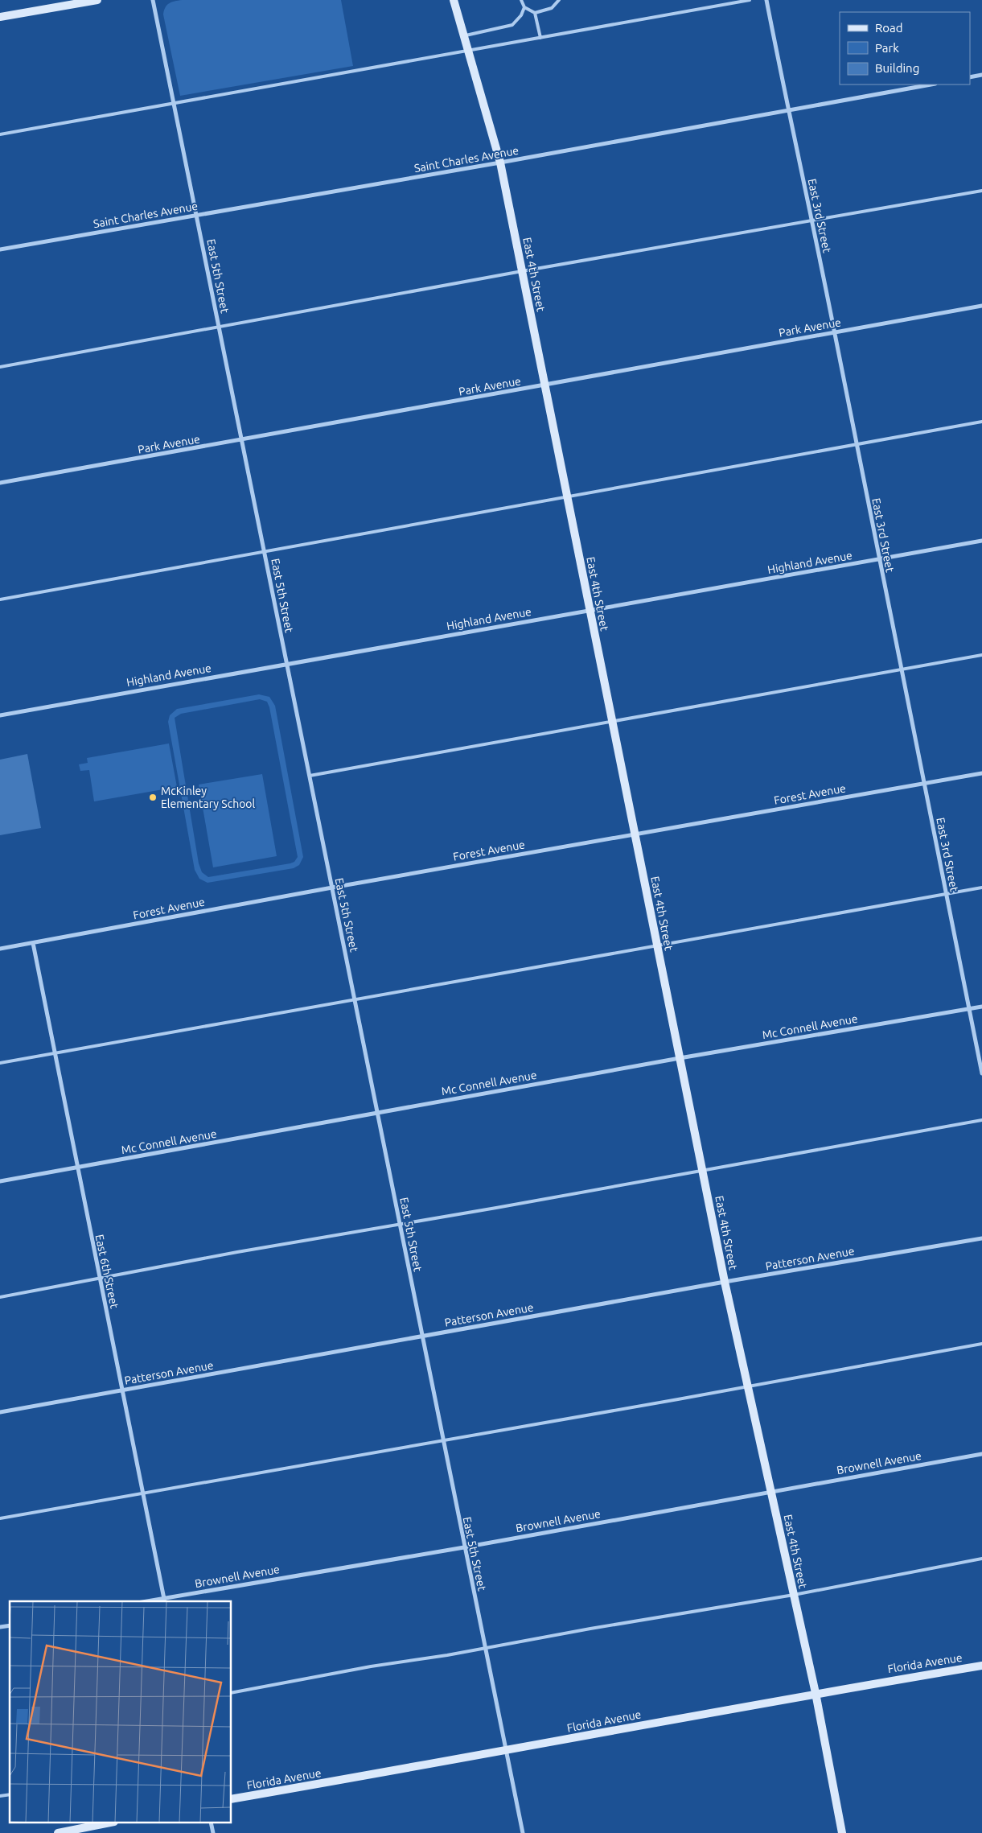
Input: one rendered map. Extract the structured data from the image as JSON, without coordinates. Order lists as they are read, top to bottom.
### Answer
{
  "streets": {
    "street": [
      "Saint Charles Avenue",
      "East 3rd Street",
      "East 4th Street",
      "East 5th Street",
      "Park Avenue",
      "Highland Avenue",
      "Forest Avenue",
      "Mc Connell Avenue",
      "Patterson Avenue",
      "East 6th Street",
      "Brownell Avenue",
      "Florida Avenue"
    ]
  },
  "crossings": [
    ["Saint Charles Avenue", "East 3rd Street"],
    ["Saint Charles Avenue", "East 4th Street"],
    ["Saint Charles Avenue", "East 5th Street"],
    ["East 3rd Street", "Park Avenue"],
    ["East 3rd Street", "Highland Avenue"],
    ["East 3rd Street", "Forest Avenue"],
    ["East 3rd Street", "Mc Connell Avenue"],
    ["East 4th Street", "Park Avenue"],
    ["East 4th Street", "Highland Avenue"],
    ["East 4th Street", "Forest Avenue"],
    ["East 4th Street", "Mc Connell Avenue"],
    ["East 4th Street", "Patterson Avenue"],
    ["East 4th Street", "Brownell Avenue"],
    ["East 4th Street", "Florida Avenue"],
    ["East 5th Street", "Park Avenue"],
    ["East 5th Street", "Highland Avenue"],
    ["East 5th Street", "Forest Avenue"],
    ["East 5th Street", "Mc Connell Avenue"],
    ["East 5th Street", "Patterson Avenue"],
    ["East 5th Street", "Brownell Avenue"],
    ["East 5th Street", "Florida Avenue"],
    ["Forest Avenue", "East 6th Street"],
    ["Mc Connell Avenue", "East 6th Street"],
    ["Patterson Avenue", "East 6th Street"],
    ["East 6th Street", "Brownell Avenue"]
  ],
  "places": ["McKinley Elementary School"],
  "legend": ["Road", "Park", "Building"]
}
